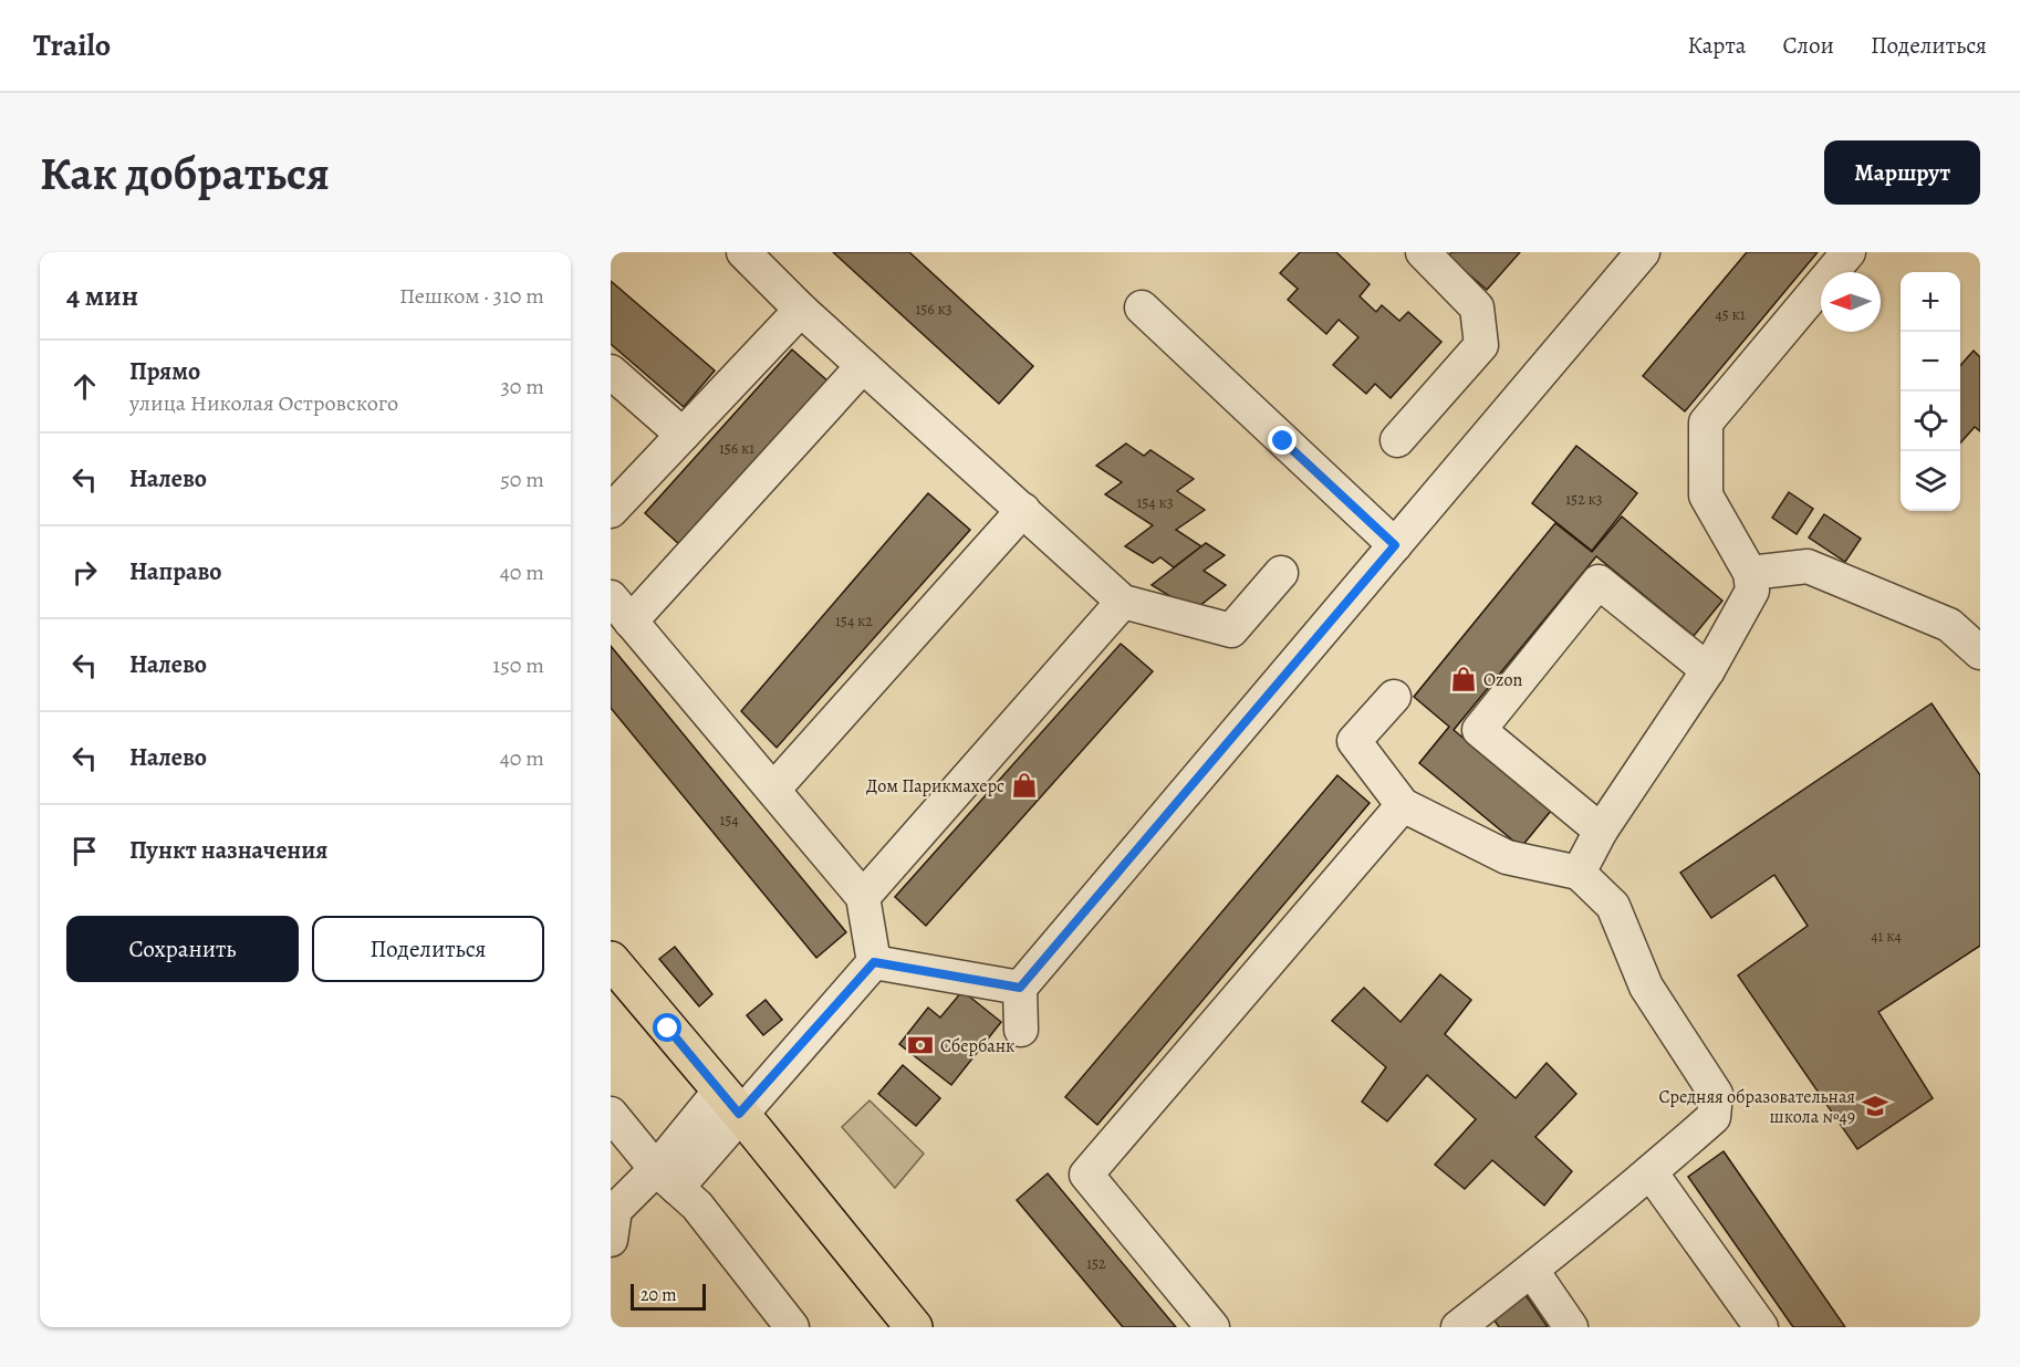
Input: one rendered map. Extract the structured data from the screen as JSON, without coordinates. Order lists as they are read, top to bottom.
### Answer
{
  "places": {
    "shop": ["Ozon", "Дом Парикмахерс"],
    "bank": ["Сбербанк"],
    "school or university": ["Средняя образовательная школа №49"]
  },
  "house_numbers": [
    "156 к3",
    "45 к1",
    "156 к1",
    "152 к3",
    "154 к3",
    "154 к2",
    "154",
    "41 к4",
    "152"
  ],
  "scale_bar": "20 m",
  "north": "left",
  "page": {
    "header": "Trailo",
    "nav": ["Карта", "Слои", "Поделиться"],
    "buttons": [
      "Маршрут",
      ["Сохранить", "Поделиться"]
    ],
    "title": "Как добраться",
    "heading": ["4 мин", "Пешком · 310 m"],
    "map_buttons": ["+", "−"],
    "list": [
      ["Прямо", "улица Николая Островского", "30 m"],
      ["Налево", "50 m"],
      ["Направо", "40 m"],
      ["Налево", "150 m"],
      ["Налево", "40 m"],
      "Пункт назначения"
    ],
    "scale": "20 m"
  }
}
